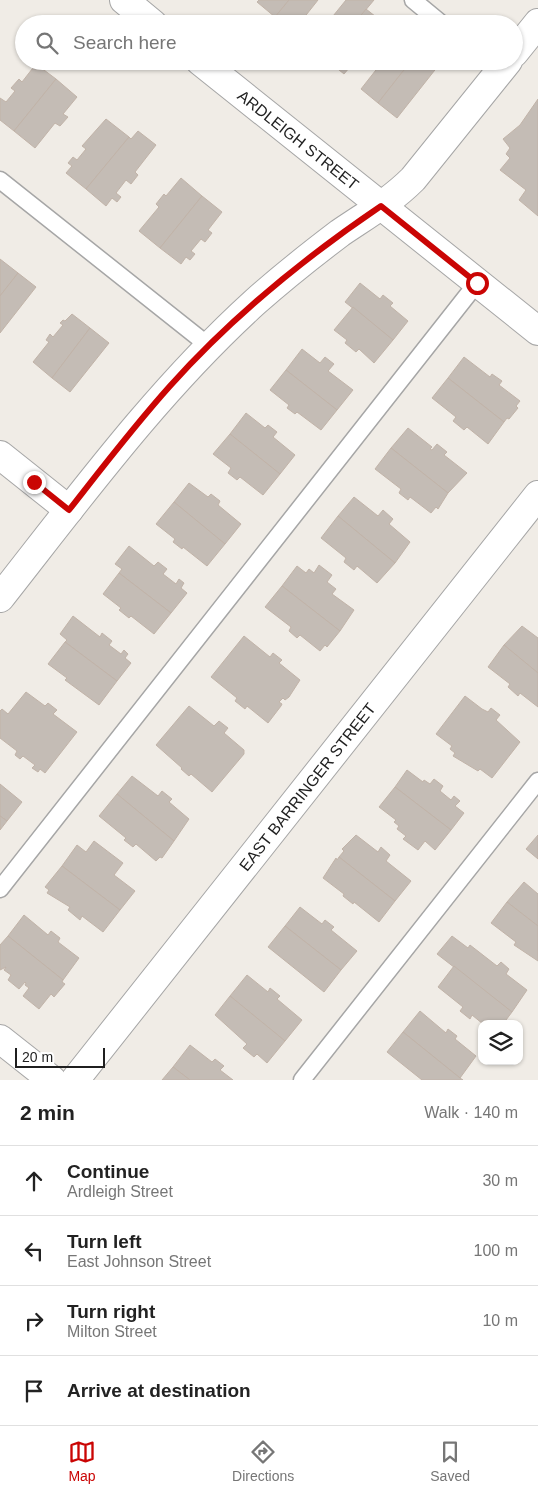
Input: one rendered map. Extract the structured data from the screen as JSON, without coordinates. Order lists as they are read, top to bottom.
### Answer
{
  "streets": {
    "street": ["ARDLEIGH STREET", "EAST BARRINGER STREET"]
  },
  "scale_bar": "20 m",
  "page": {
    "search": "Search here",
    "scale": "20 m",
    "heading": ["2 min", "Walk · 140 m"],
    "list": [
      ["Continue", "Ardleigh Street", "30 m"],
      ["Turn left", "East Johnson Street", "100 m"],
      ["Turn right", "Milton Street", "10 m"],
      "Arrive at destination"
    ],
    "nav": ["Map", "Directions", "Saved"]
  }
}
